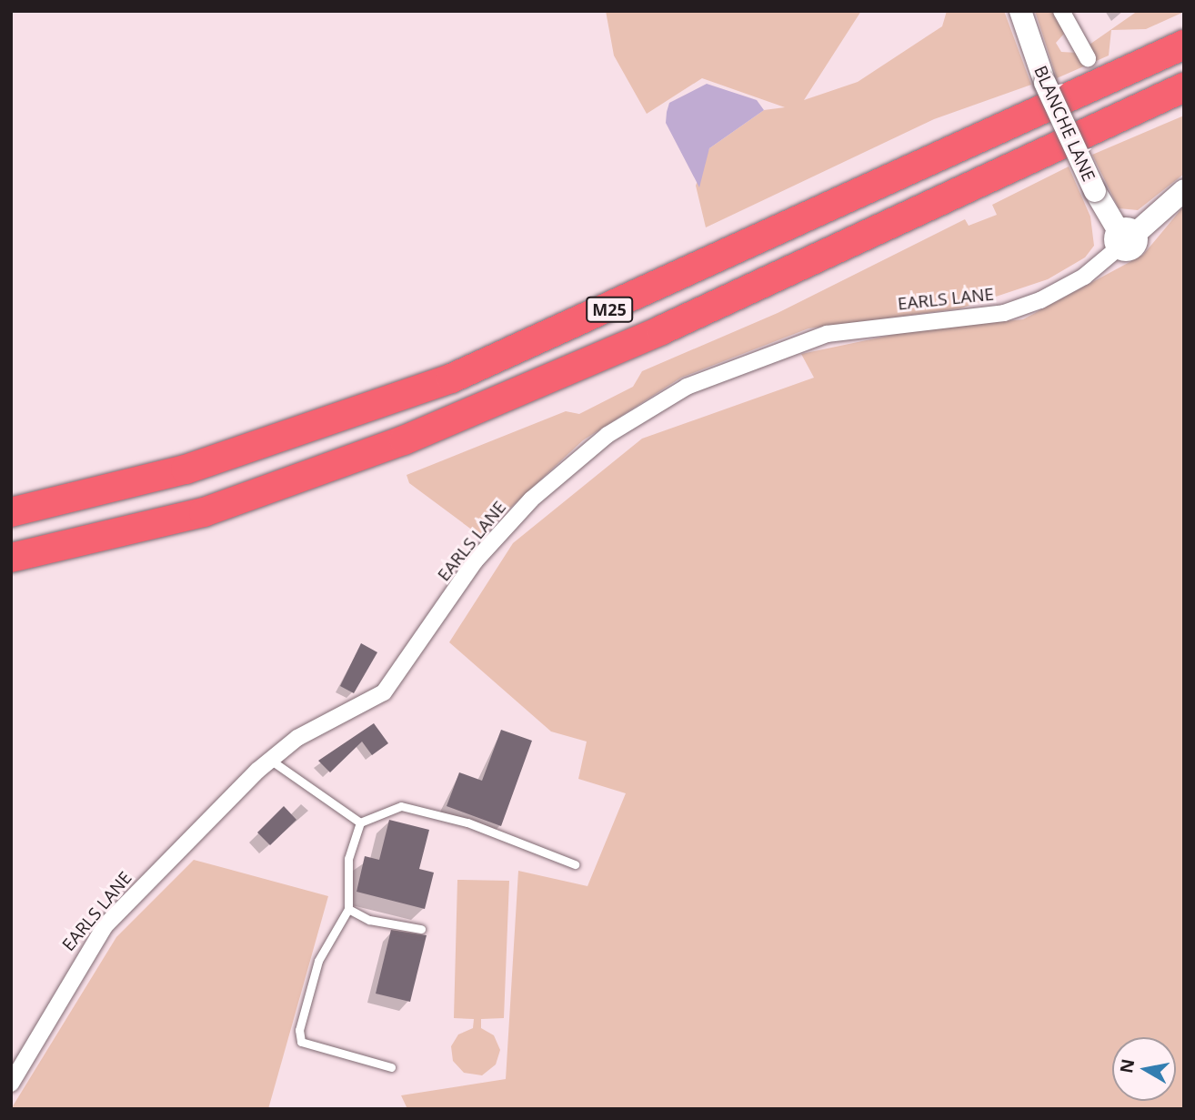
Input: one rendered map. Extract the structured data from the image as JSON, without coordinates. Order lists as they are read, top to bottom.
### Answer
{
  "streets": {
    "highway": ["M25"],
    "street": ["BLANCHE LANE", "EARLS LANE"]
  },
  "crossings": [
    ["BLANCHE LANE", "EARLS LANE"]
  ],
  "north": "left"
}
